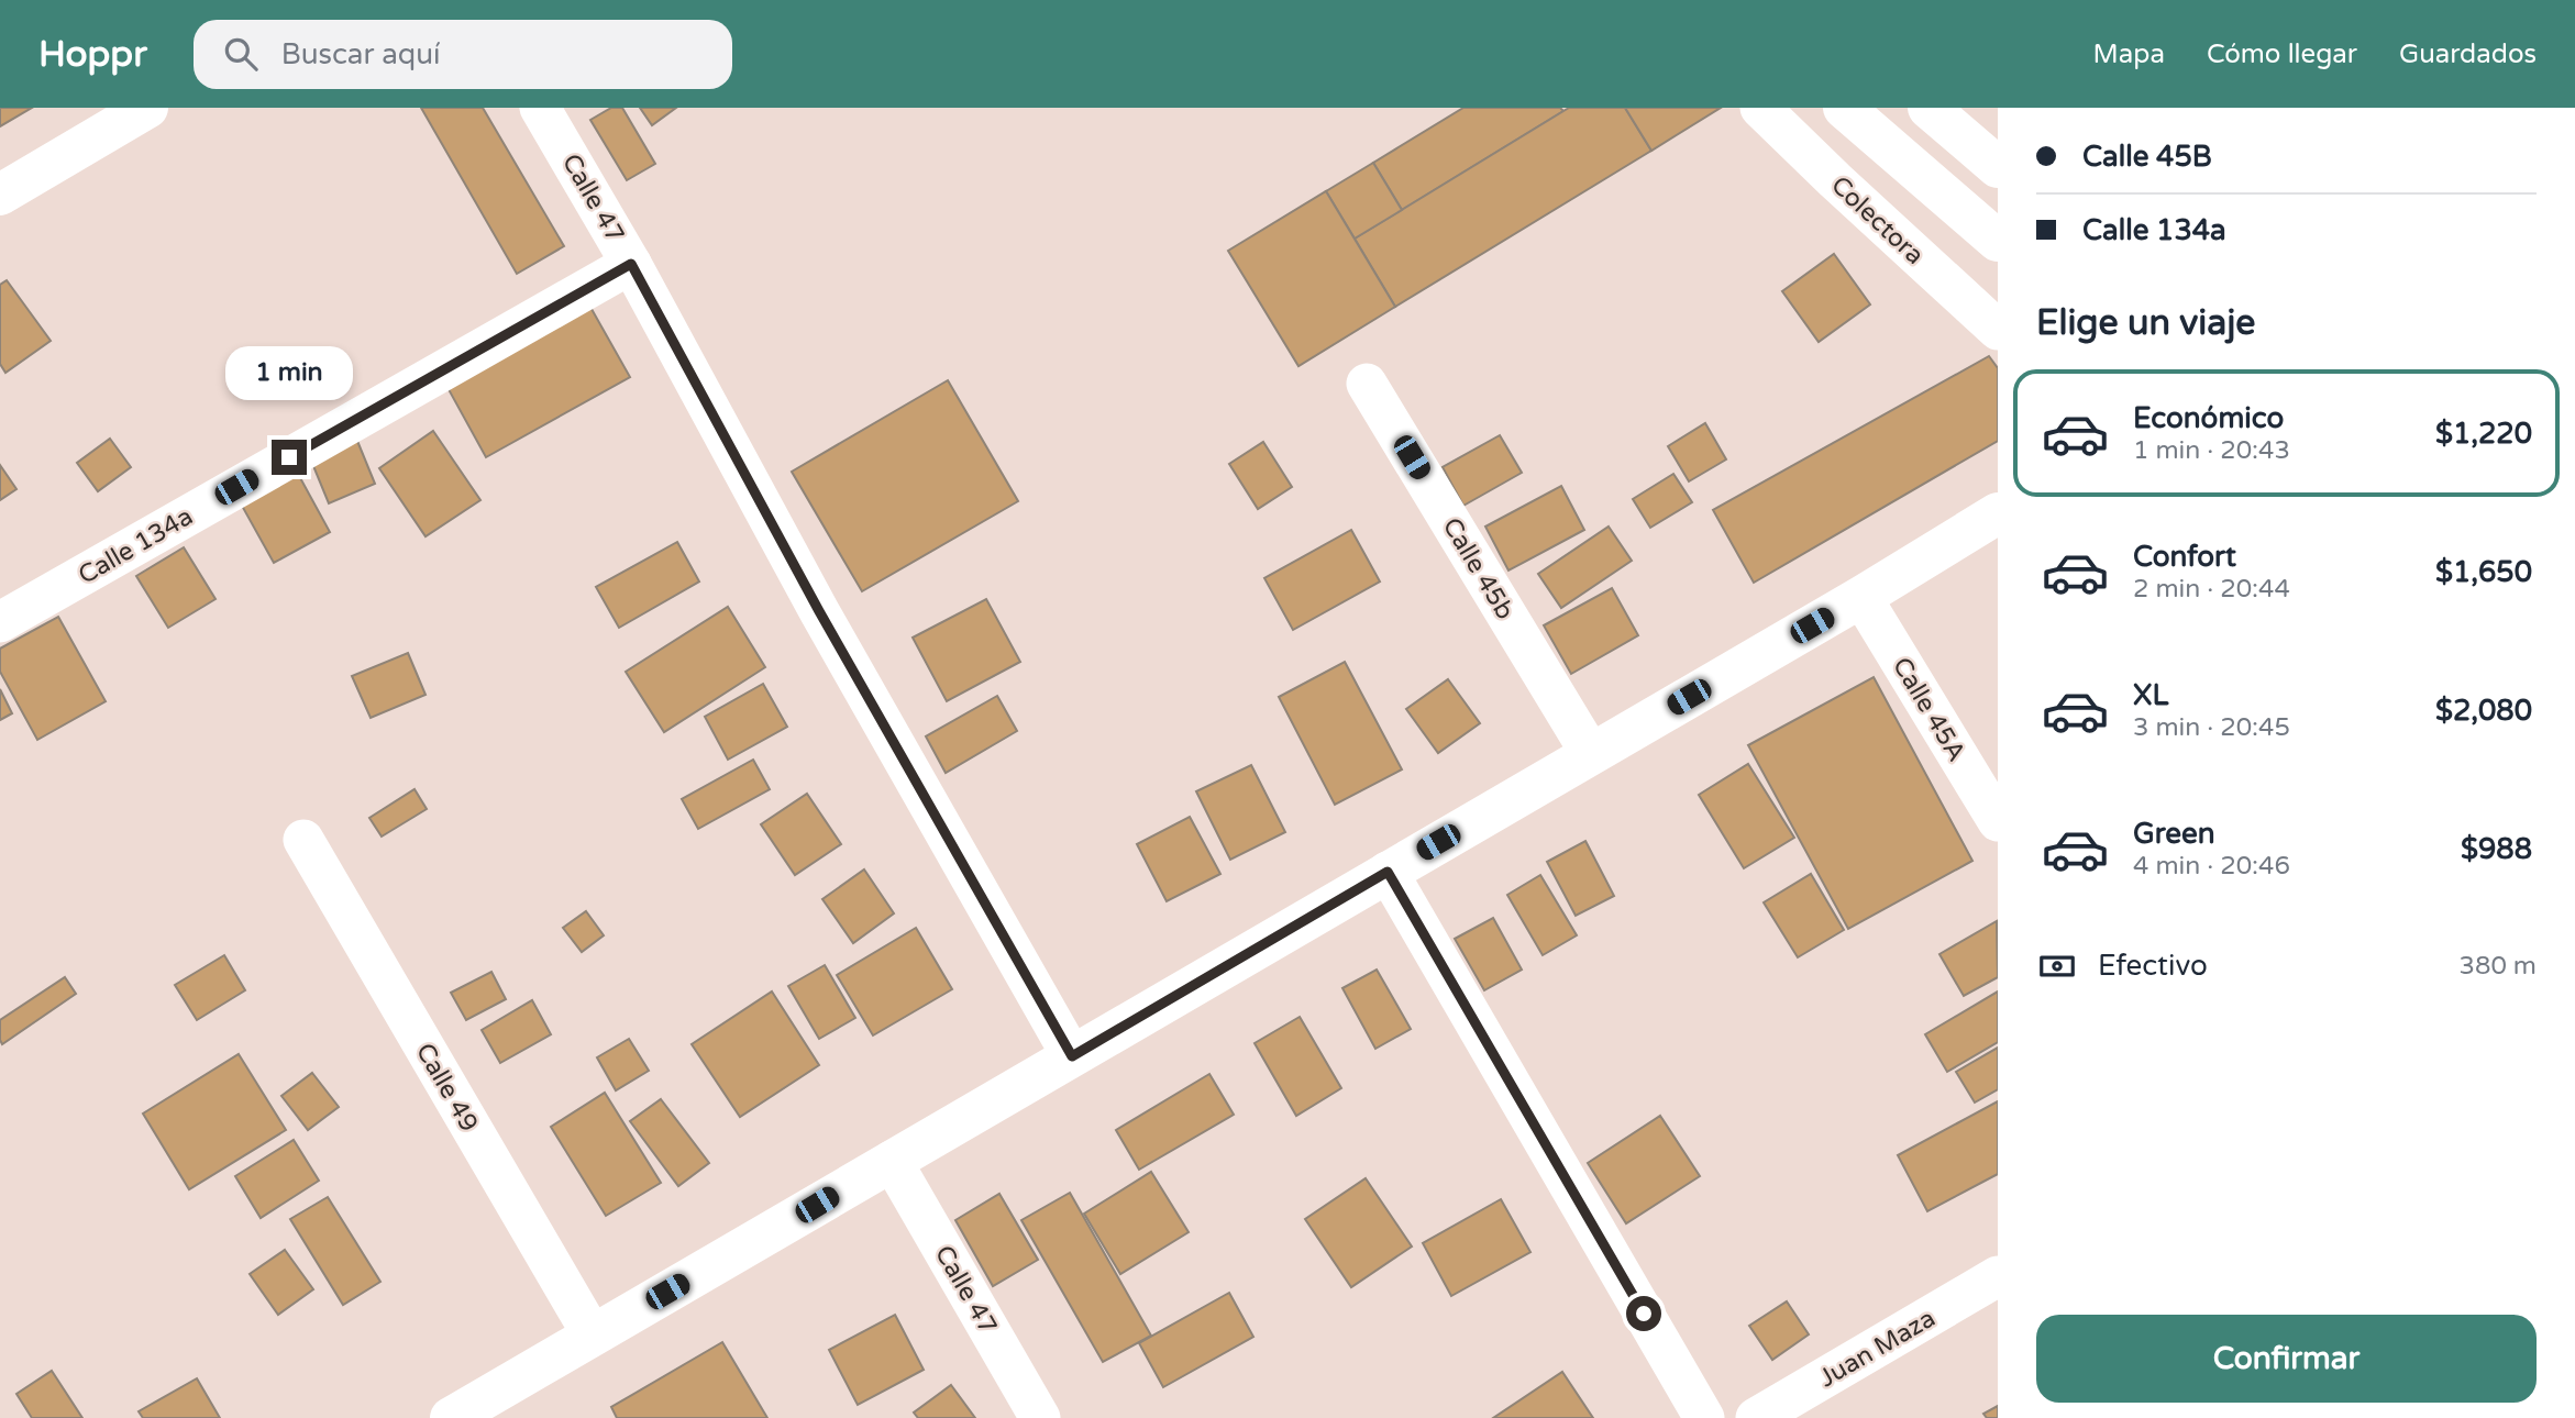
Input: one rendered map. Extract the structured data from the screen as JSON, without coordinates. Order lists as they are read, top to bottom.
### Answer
{
  "streets": {
    "street": [
      "Calle 47",
      "Colectora",
      "Calle 134a",
      "Calle 45b",
      "Calle 45A",
      "Calle 49",
      "Juan Maza"
    ]
  },
  "crossings": [
    ["Calle 47", "Calle 134a"]
  ],
  "page": {
    "header": "Hoppr",
    "search": "Buscar aquí",
    "nav": ["Mapa", "Cómo llegar", "Guardados"],
    "banner": ["Calle 45B", "Calle 134a"],
    "heading": "Elige un viaje",
    "bubble": "1 min",
    "list": [
      {
        "name": "Económico",
        "note": "1 min · 20:43",
        "value": "$1,220"
      },
      {
        "name": "Confort",
        "note": "2 min · 20:44",
        "value": "$1,650"
      },
      {
        "name": "XL",
        "note": "3 min · 20:45",
        "value": "$2,080"
      },
      {
        "name": "Green",
        "note": "4 min · 20:46",
        "value": "$988"
      }
    ],
    "pay": ["Efectivo", "380 m"],
    "buttons": "Confirmar"
  }
}
